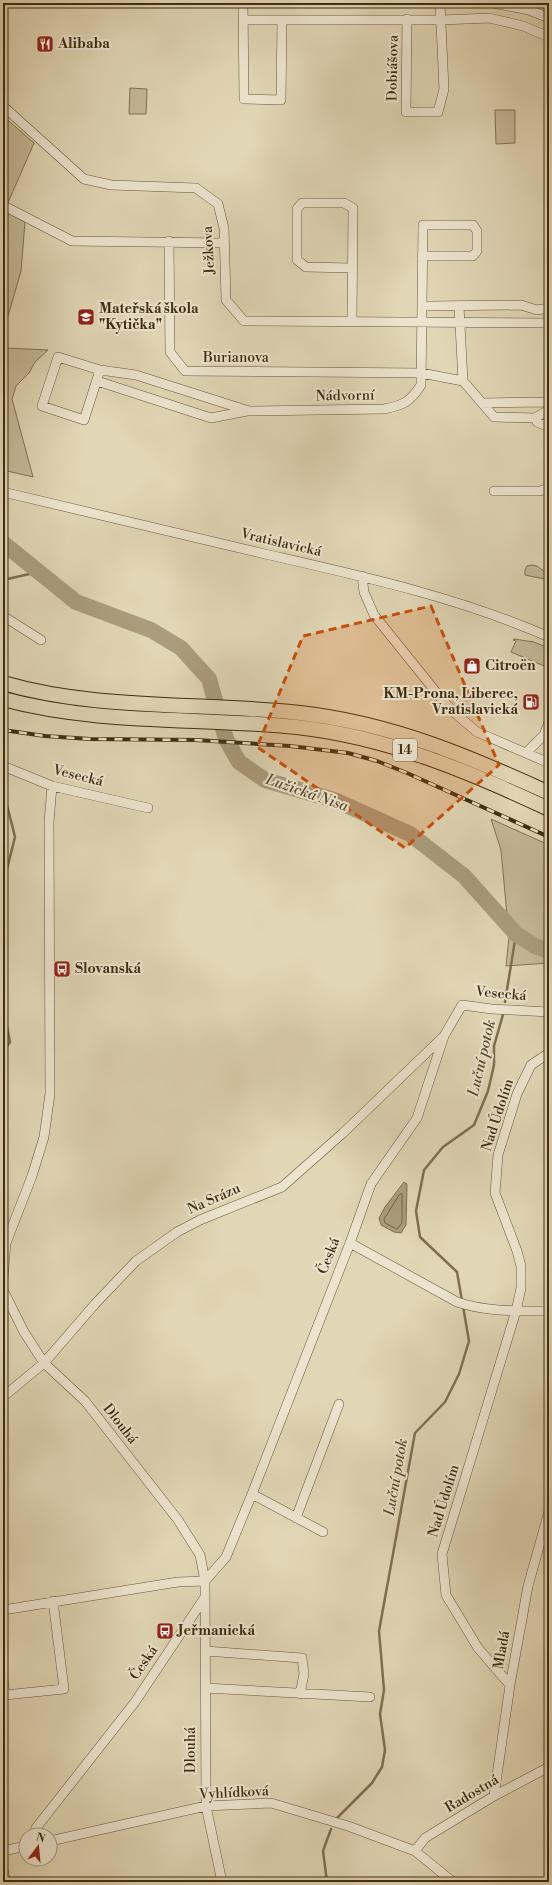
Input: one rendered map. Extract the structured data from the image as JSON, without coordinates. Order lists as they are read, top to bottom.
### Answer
{
  "streets": {
    "highway": ["14"],
    "street": [
      "Dobiášova",
      "Ježkova",
      "Burianova",
      "Nádvorní",
      "Vratislavická",
      "Vesecká",
      "Nad Údolím",
      "Na Srázu",
      "Česká",
      "Dlouhá",
      "Mladá",
      "Vyhlídková",
      "Radostná"
    ]
  },
  "crossings": [
    ["Burianova", "Nádvorní"],
    ["Vesecká", "Na Srázu"],
    ["Vesecká", "Česká"],
    ["Nad Údolím", "Mladá"],
    ["Na Srázu", "Česká"],
    ["Na Srázu", "Dlouhá"],
    ["Česká", "Dlouhá"],
    ["Dlouhá", "Vyhlídková"],
    ["Mladá", "Radostná"],
    ["Vyhlídková", "Radostná"]
  ],
  "water": ["Lužická Nisa", "Luční potok"],
  "places": {
    "restaurant": ["Alibaba"],
    "school or university": ["Mateřská škola \"Kytička\""],
    "shop": ["Citroën"],
    "fuel station": ["KM-Prona, Liberec, Vratislavická"],
    "bus stop": ["Slovanská", "Jeřmanická"]
  },
  "north": "top"
}
